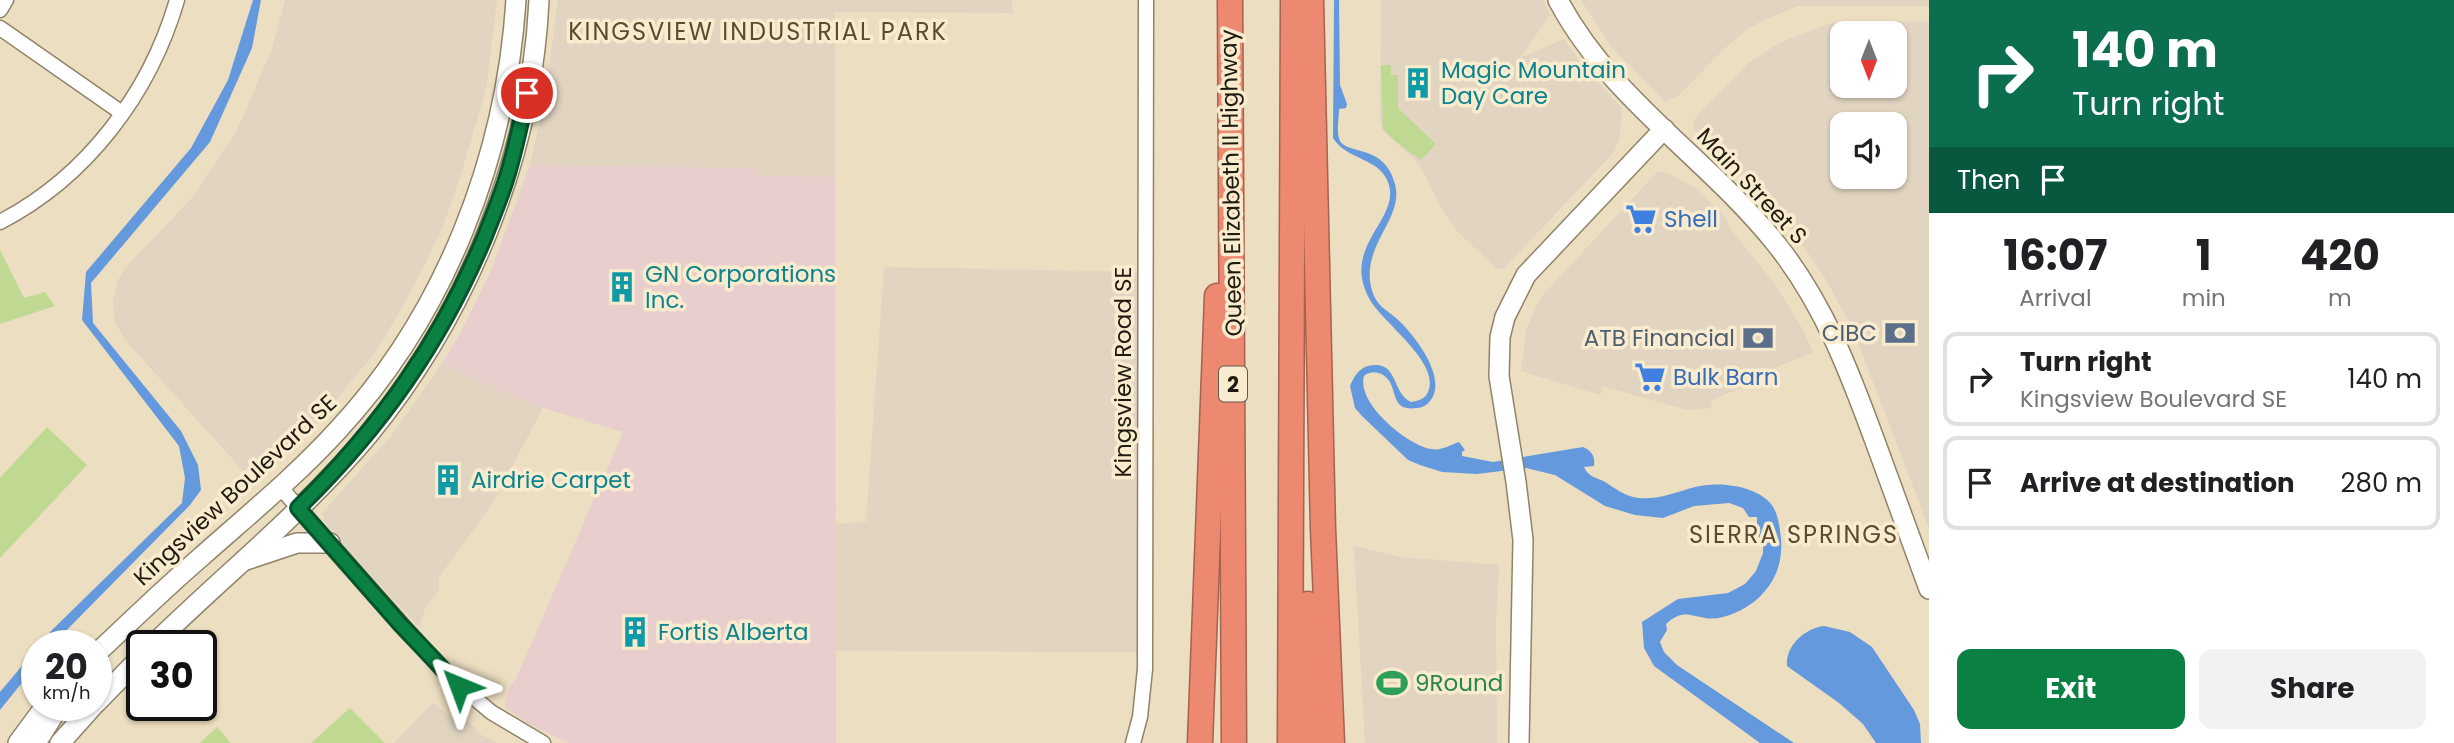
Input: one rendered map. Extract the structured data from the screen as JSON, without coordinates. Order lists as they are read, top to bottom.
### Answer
{
  "streets": {
    "highway": ["Queen Elizabeth II Highway", "2"],
    "main road": ["Main Street S", "Kingsview Boulevard SE"],
    "street": ["Kingsview Road SE"]
  },
  "districts": ["KINGSVIEW INDUSTRIAL PARK", "SIERRA SPRINGS"],
  "places": {
    "building": [
      "Magic Mountain Day Care",
      "GN Corporations Inc.",
      "Airdrie Carpet",
      "Fortis Alberta"
    ],
    "supermarket": ["Shell", "Bulk Barn"],
    "bank": ["CIBC", "ATB Financial"],
    "sports": ["9Round"]
  },
  "north": "bottom",
  "page": {
    "turn": ["140 m", "Turn right"],
    "then": "Then",
    "eta": [
      "16:07",
      "Arrival",
      "1",
      "min",
      "420",
      "m"
    ],
    "list": [
      {
        "name": "Turn right",
        "note": "Kingsview Boulevard SE",
        "value": "140 m"
      },
      {
        "name": "Arrive at destination",
        "value": "280 m"
      }
    ],
    "speed": "20 km/h",
    "limit": "30",
    "buttons": ["Exit", "Share"]
  }
}
